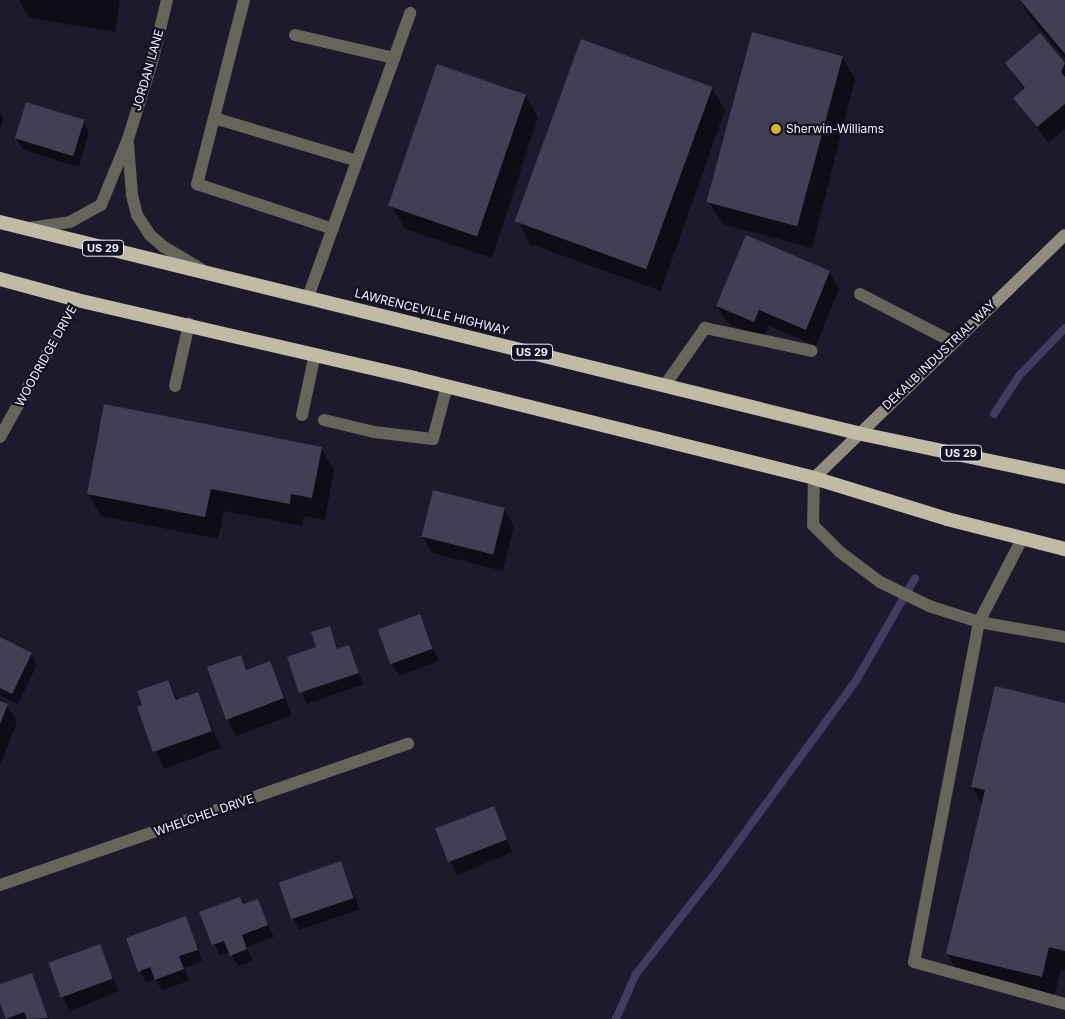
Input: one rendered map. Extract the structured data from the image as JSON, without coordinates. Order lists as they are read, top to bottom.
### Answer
{
  "streets": {
    "highway": ["US 29", "LAWRENCEVILLE HIGHWAY"],
    "main road": ["DEKALB INDUSTRIAL WAY"],
    "street": ["JORDAN LANE", "WOODRIDGE DRIVE", "WHELCHEL DRIVE"]
  },
  "crossings": [
    ["JORDAN LANE", "LAWRENCEVILLE HIGHWAY"],
    ["US 29", "LAWRENCEVILLE HIGHWAY"],
    ["US 29", "DEKALB INDUSTRIAL WAY"],
    ["LAWRENCEVILLE HIGHWAY", "DEKALB INDUSTRIAL WAY"]
  ],
  "places": ["Sherwin-Williams"]
}
